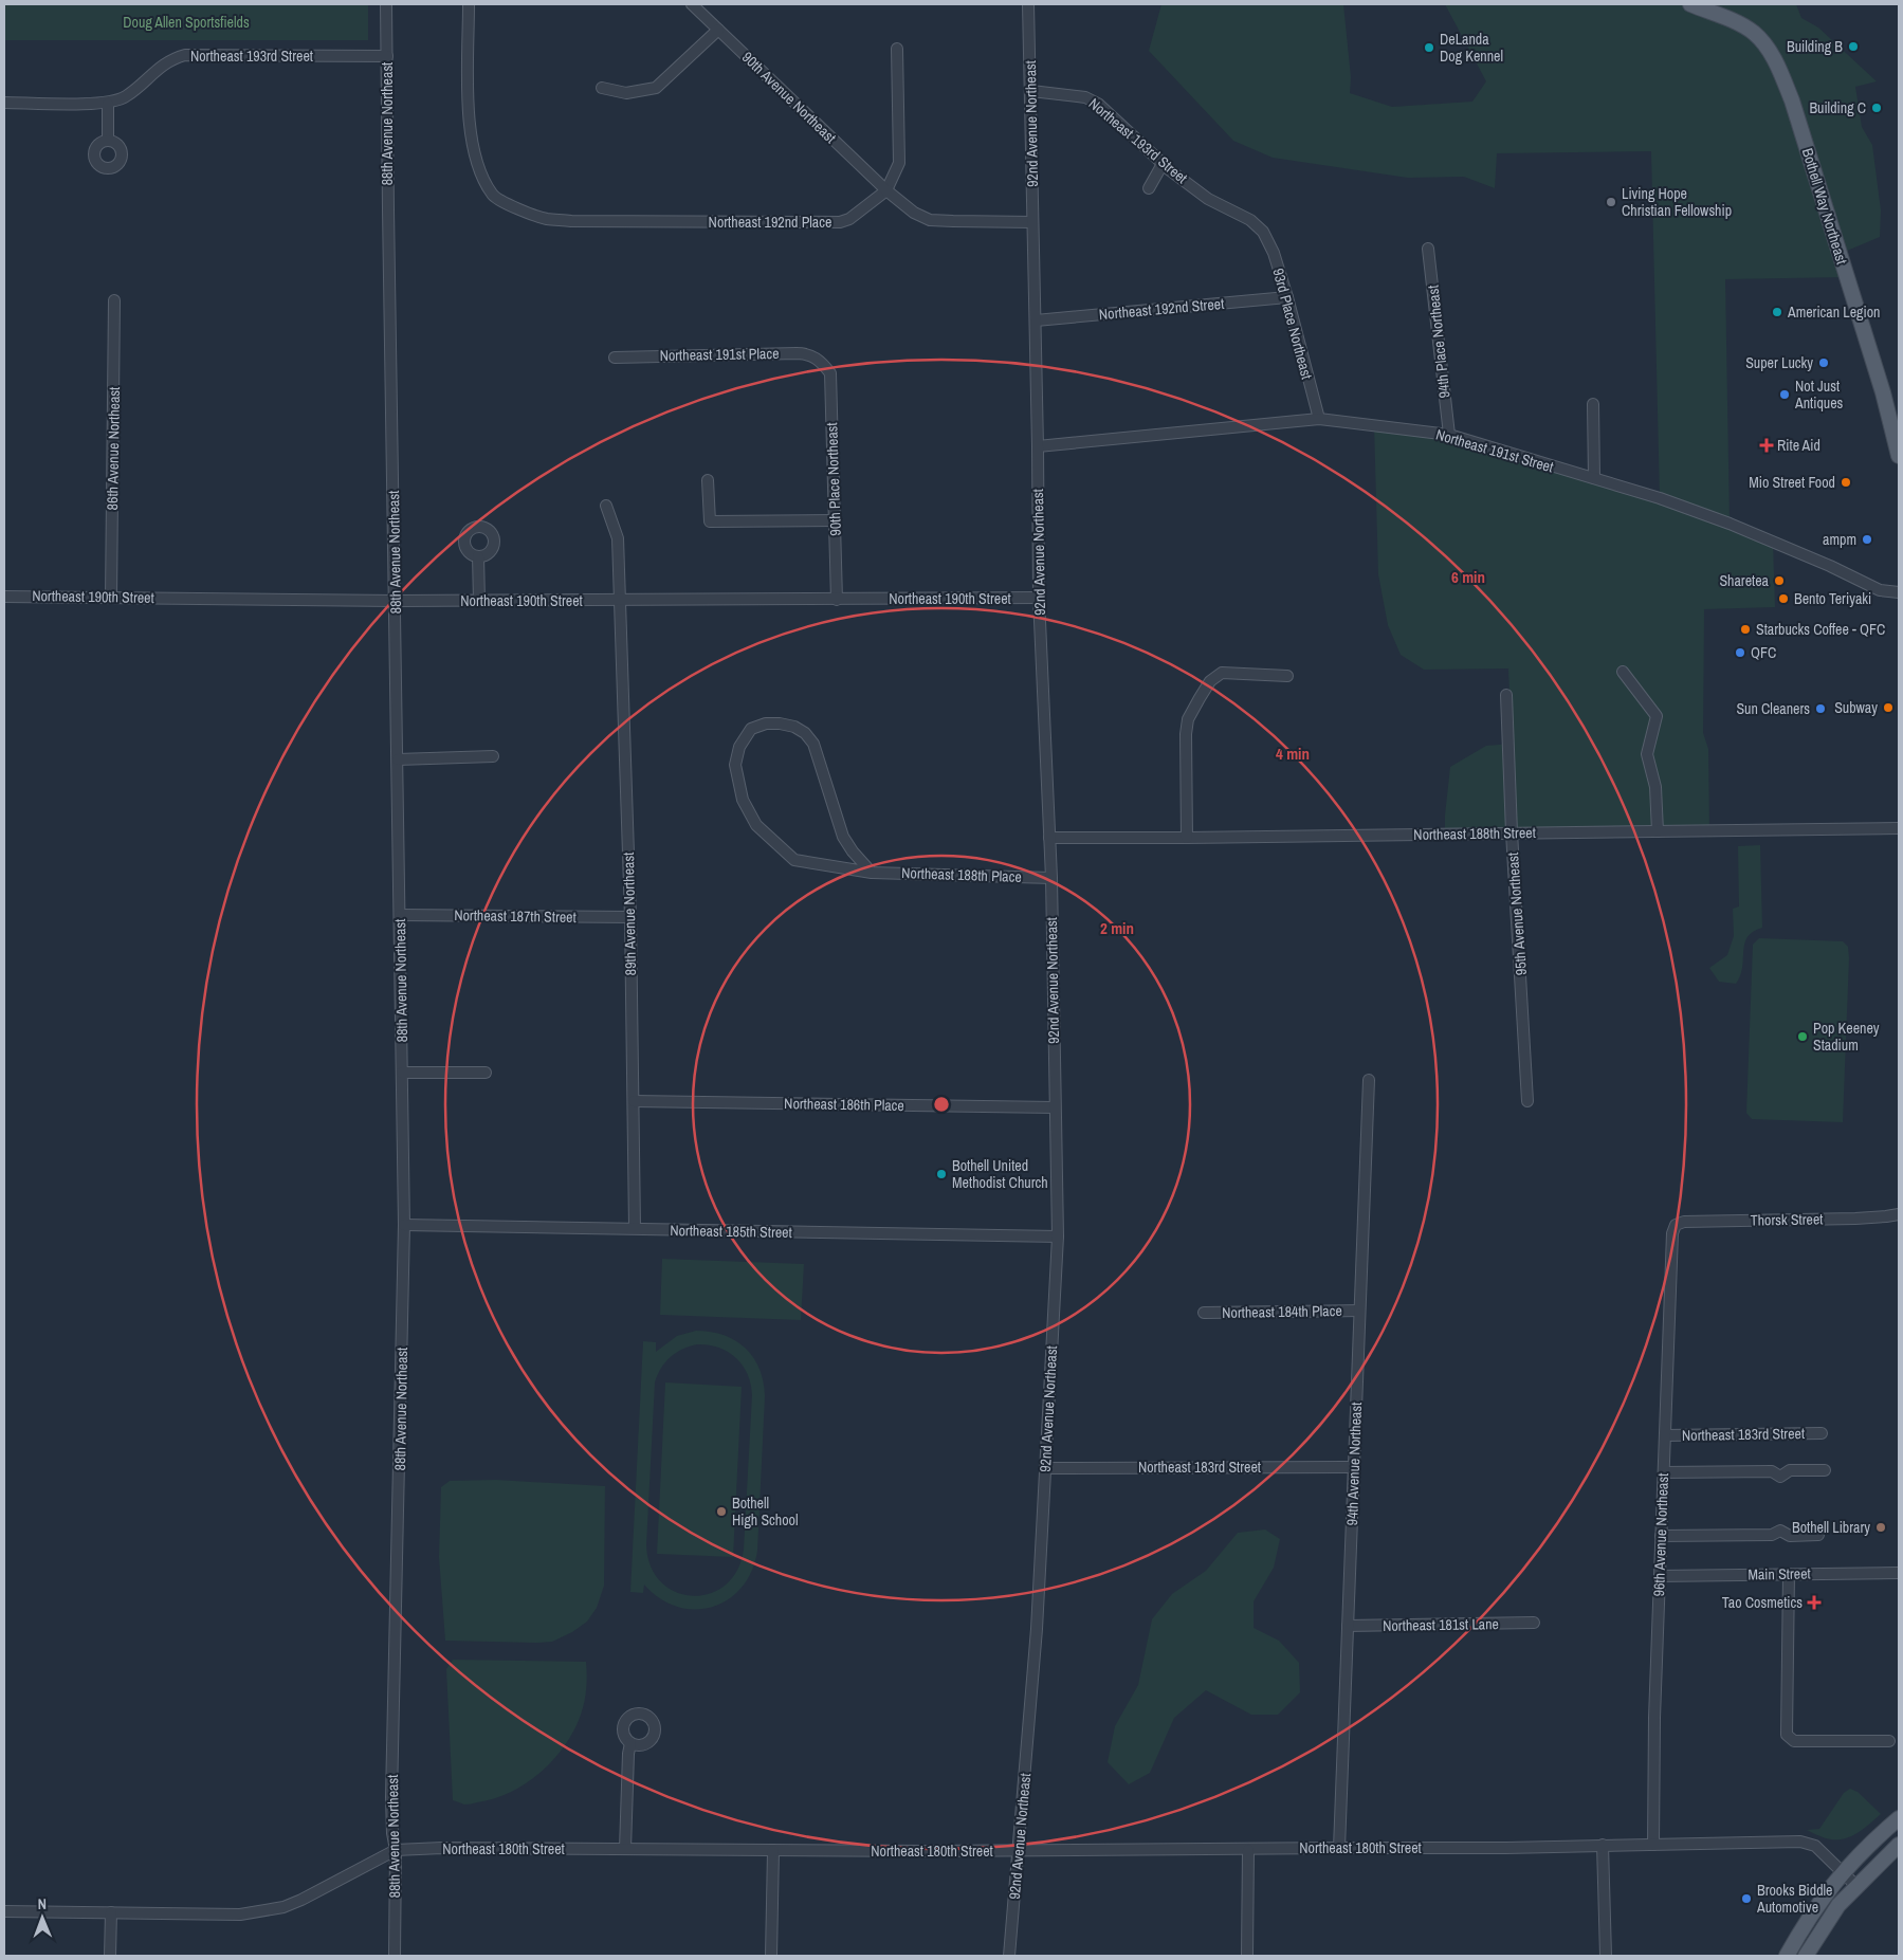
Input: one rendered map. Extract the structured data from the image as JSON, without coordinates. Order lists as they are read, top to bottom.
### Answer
{
  "streets": {
    "main road": ["Bothell Way Northeast"],
    "street": [
      "Northeast 193rd Street",
      "90th Avenue Northeast",
      "88th Avenue Northeast",
      "92nd Avenue Northeast",
      "Northeast 192nd Place",
      "Northeast 192nd Street",
      "93rd Place Northeast",
      "94th Place Northeast",
      "Northeast 191st Place",
      "86th Avenue Northeast",
      "Northeast 191st Street",
      "90th Place Northeast",
      "Northeast 190th Street",
      "Northeast 188th Street",
      "Northeast 188th Place",
      "89th Avenue Northeast",
      "95th Avenue Northeast",
      "Northeast 187th Street",
      "Northeast 186th Place",
      "Thorsk Street",
      "Northeast 185th Street",
      "Northeast 184th Place",
      "Northeast 183rd Street",
      "94th Avenue Northeast",
      "96th Avenue Northeast",
      "Main Street",
      "Northeast 181st Lane",
      "Northeast 180th Street"
    ]
  },
  "crossings": [
    ["Northeast 193rd Street", "88th Avenue Northeast"],
    ["Northeast 193rd Street", "92nd Avenue Northeast"],
    ["Northeast 193rd Street", "93rd Place Northeast"],
    ["90th Avenue Northeast", "Northeast 192nd Place"],
    ["88th Avenue Northeast", "Northeast 190th Street"],
    ["88th Avenue Northeast", "Northeast 187th Street"],
    ["88th Avenue Northeast", "Northeast 185th Street"],
    ["88th Avenue Northeast", "Northeast 180th Street"],
    ["92nd Avenue Northeast", "Northeast 192nd Street"],
    ["92nd Avenue Northeast", "Northeast 191st Street"],
    ["92nd Avenue Northeast", "Northeast 190th Street"],
    ["92nd Avenue Northeast", "Northeast 188th Street"],
    ["92nd Avenue Northeast", "Northeast 188th Place"],
    ["92nd Avenue Northeast", "Northeast 186th Place"],
    ["92nd Avenue Northeast", "Northeast 185th Street"],
    ["92nd Avenue Northeast", "Northeast 183rd Street"],
    ["92nd Avenue Northeast", "Northeast 180th Street"],
    ["Northeast 192nd Street", "93rd Place Northeast"],
    ["93rd Place Northeast", "Northeast 191st Street"],
    ["94th Place Northeast", "Northeast 191st Street"],
    ["Northeast 191st Place", "90th Place Northeast"],
    ["86th Avenue Northeast", "Northeast 190th Street"],
    ["90th Place Northeast", "Northeast 190th Street"],
    ["Northeast 190th Street", "89th Avenue Northeast"],
    ["Northeast 188th Street", "95th Avenue Northeast"],
    ["89th Avenue Northeast", "Northeast 187th Street"],
    ["89th Avenue Northeast", "Northeast 186th Place"],
    ["89th Avenue Northeast", "Northeast 185th Street"],
    ["Thorsk Street", "96th Avenue Northeast"],
    ["Northeast 184th Place", "94th Avenue Northeast"],
    ["Northeast 183rd Street", "94th Avenue Northeast"],
    ["Northeast 183rd Street", "96th Avenue Northeast"],
    ["94th Avenue Northeast", "Northeast 181st Lane"],
    ["94th Avenue Northeast", "Northeast 180th Street"],
    ["96th Avenue Northeast", "Main Street"],
    ["96th Avenue Northeast", "Northeast 180th Street"]
  ],
  "parks": ["Doug Allen Sportsfields"],
  "places": {
    "other": [
      "Building B",
      "DeLanda Dog Kennel",
      "Building C",
      "Living Hope Christian Fellowship",
      "American Legion",
      "Super Lucky",
      "Not Just Antiques",
      "Mio Street Food",
      "ampm",
      "Sharetea",
      "Bento Teriyaki",
      "Starbucks Coffee - QFC",
      "QFC",
      "Subway",
      "Sun Cleaners",
      "Pop Keeney Stadium",
      "Bothell United Methodist Church",
      "Bothell High School",
      "Bothell Library",
      "Brooks Biddle Automotive"
    ],
    "health": ["Rite Aid", "Tao Cosmetics"]
  },
  "north": "top",
  "rings": ["6 min", "4 min", "2 min"]
}
